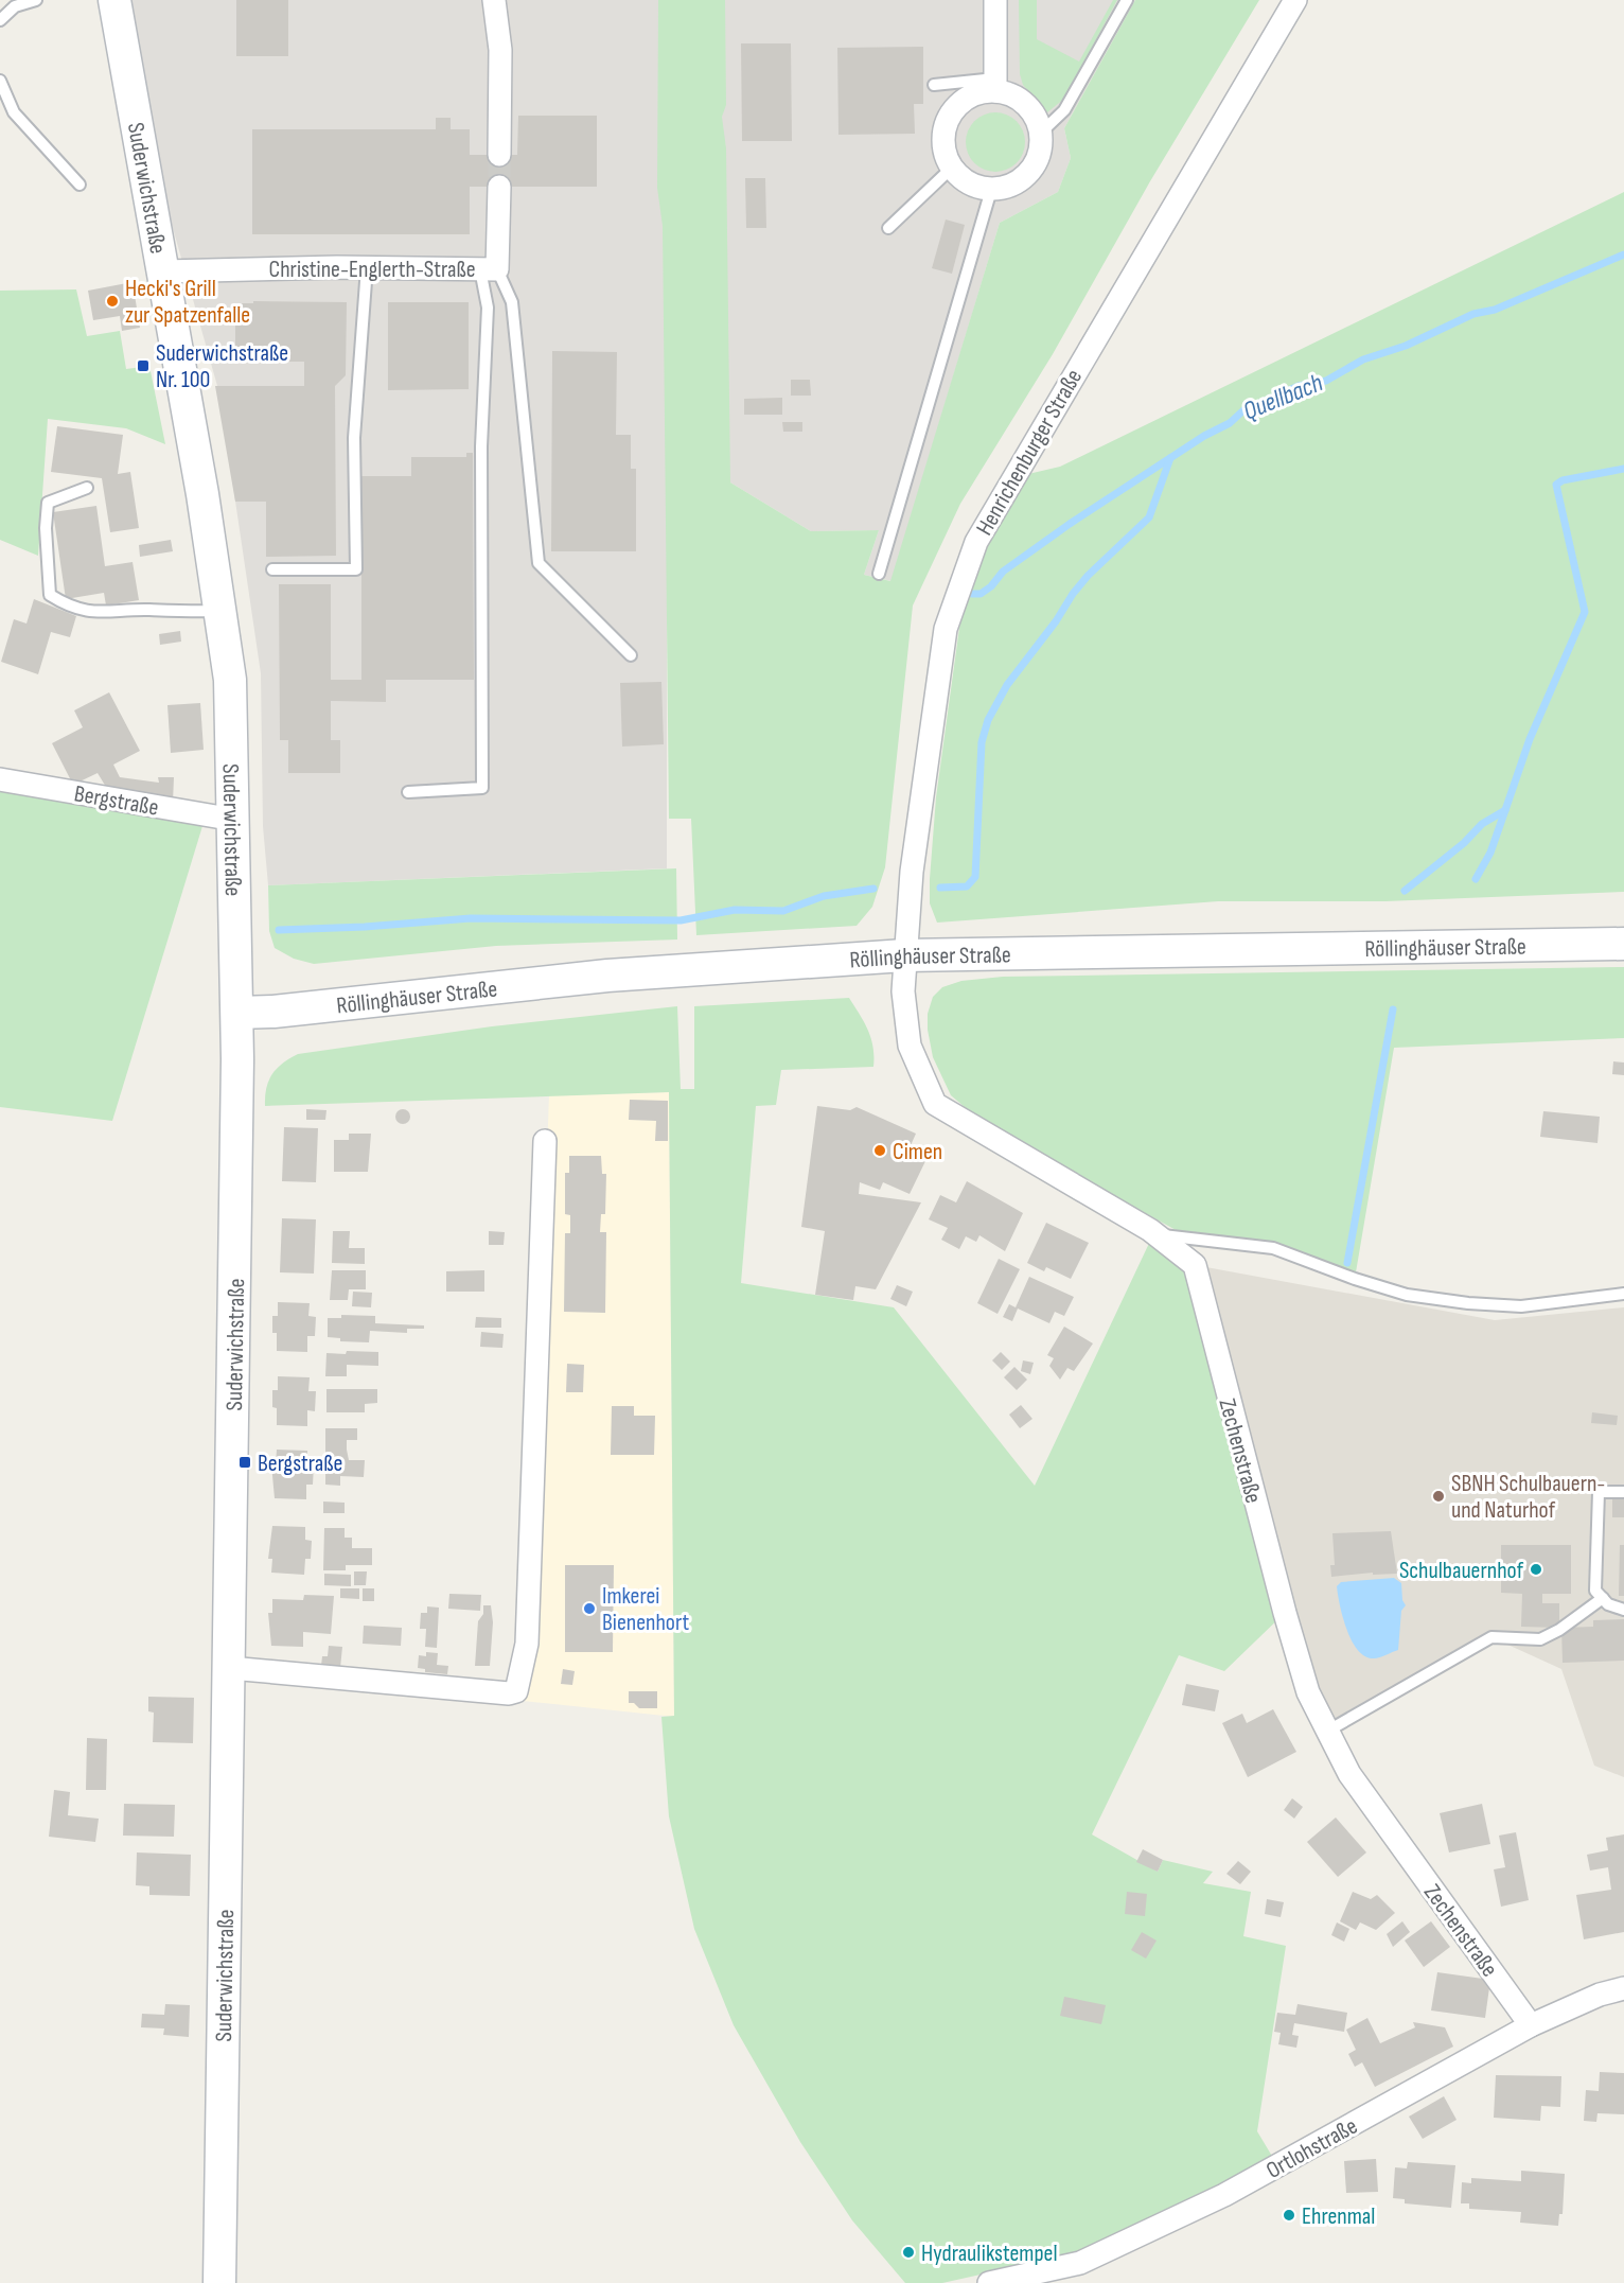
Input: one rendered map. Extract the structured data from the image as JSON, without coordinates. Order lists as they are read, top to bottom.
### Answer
{
  "streets": {
    "main road": ["Suderwichstraße", "Röllinghäuser Straße"],
    "street": [
      "Christine-Englerth-Straße",
      "Henrichenburger Straße",
      "Bergstraße",
      "Zechenstraße",
      "Ortlohstraße"
    ]
  },
  "crossings": [
    ["Suderwichstraße", "Christine-Englerth-Straße"],
    ["Suderwichstraße", "Bergstraße"],
    ["Suderwichstraße", "Röllinghäuser Straße"],
    ["Henrichenburger Straße", "Röllinghäuser Straße"],
    ["Henrichenburger Straße", "Zechenstraße"],
    ["Röllinghäuser Straße", "Zechenstraße"],
    ["Zechenstraße", "Ortlohstraße"]
  ],
  "water": ["Quellbach"],
  "places": {
    "other": [
      "Hecki's Grill zur Spatzenfalle",
      "Cimen",
      "SBNH Schulbauern- und Naturhof",
      "Schulbauernhof",
      "Imkerei Bienenhort",
      "Ehrenmal",
      "Hydraulikstempel"
    ],
    "transit": ["Suderwichstraße Nr. 100", "Bergstraße"]
  }
}
